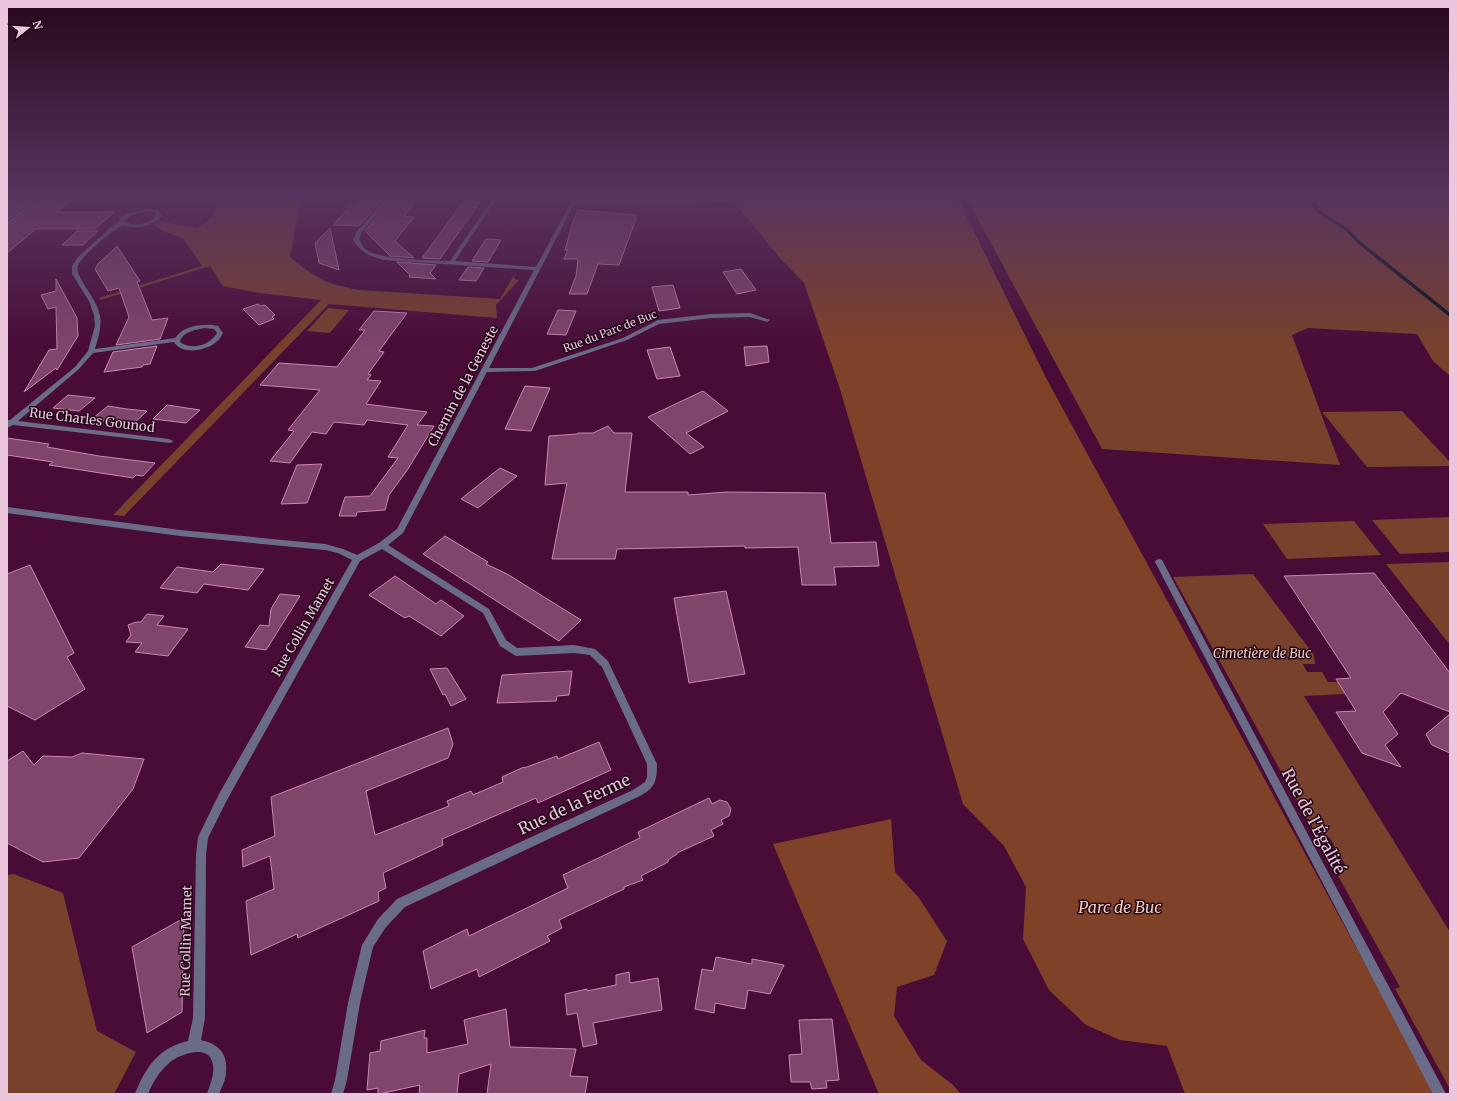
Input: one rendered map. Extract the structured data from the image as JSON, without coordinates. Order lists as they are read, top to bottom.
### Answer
{
  "streets": {
    "street": [
      "Rue du Parc de Buc",
      "Chemin de la Geneste",
      "Rue Charles Gounod",
      "Rue Collin Mamet",
      "Rue de la Ferme",
      "Rue de l'Égalité"
    ]
  },
  "crossings": [
    ["Rue du Parc de Buc", "Chemin de la Geneste"],
    ["Chemin de la Geneste", "Rue Collin Mamet"],
    ["Chemin de la Geneste", "Rue de la Ferme"]
  ],
  "parks": ["Cimetière de Buc", "Parc de Buc"],
  "north": "right"
}
